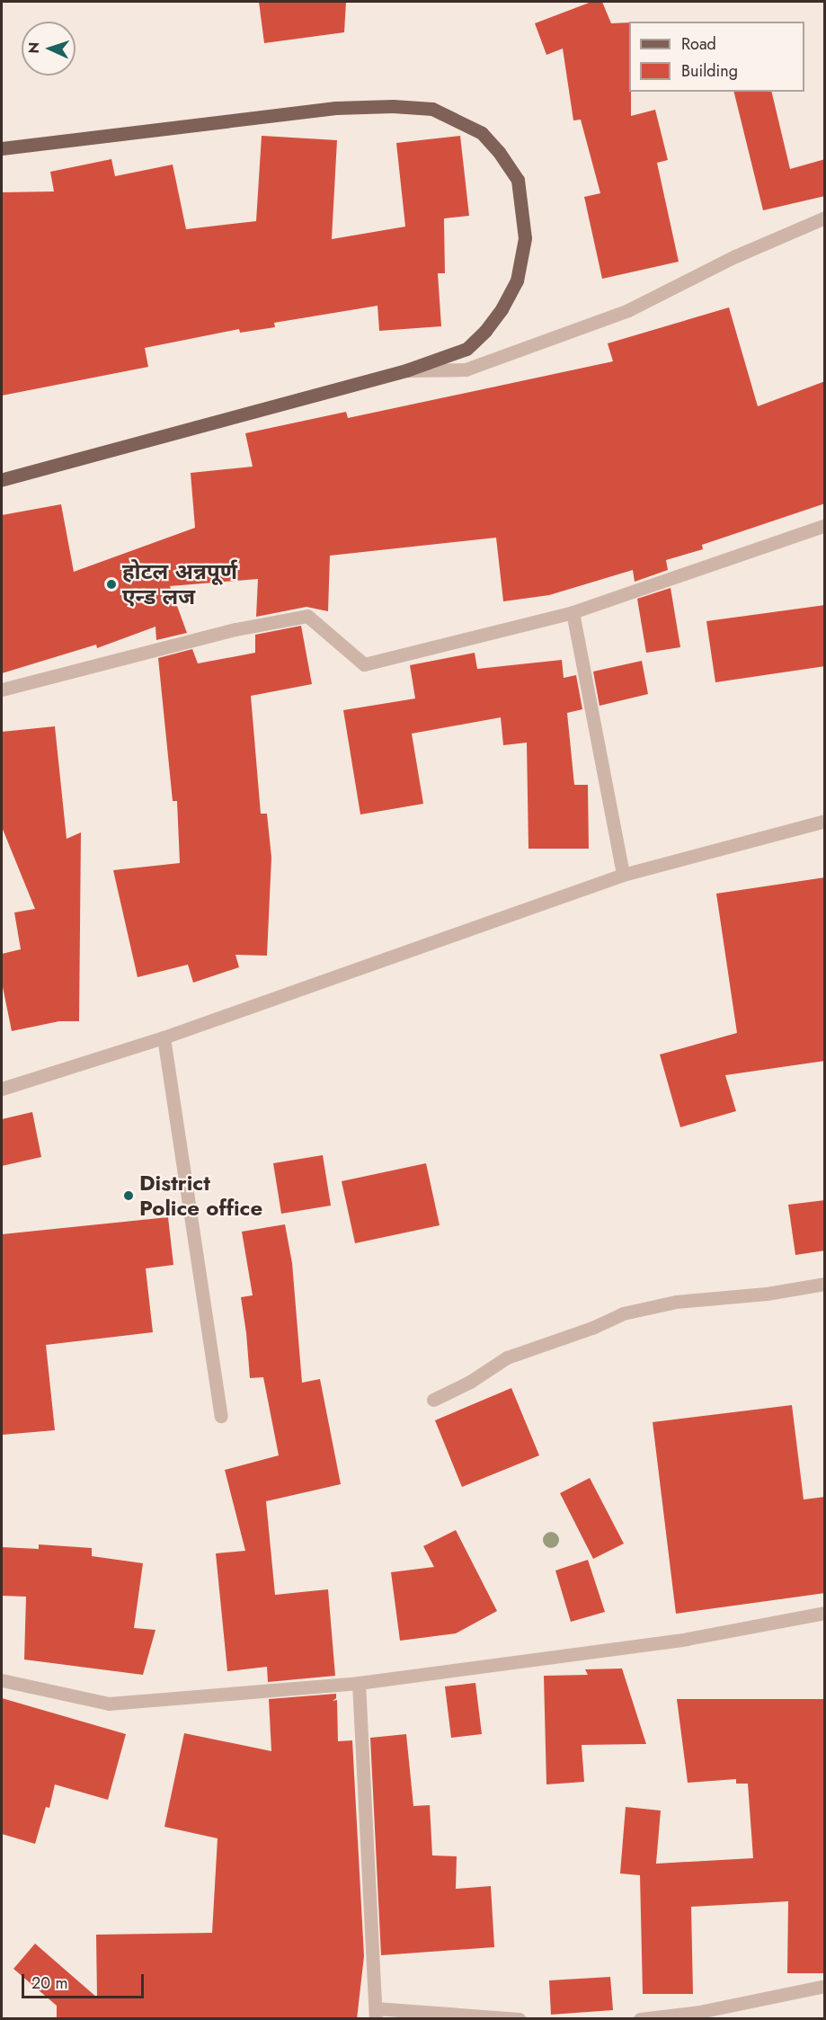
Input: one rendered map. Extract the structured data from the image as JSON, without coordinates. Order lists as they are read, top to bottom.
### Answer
{
  "places": ["होटल अन्नपूर्ण एन्ड लज", "District Police office"],
  "legend": ["Road", "Building"],
  "scale_bar": "20 m",
  "north": "left"
}
